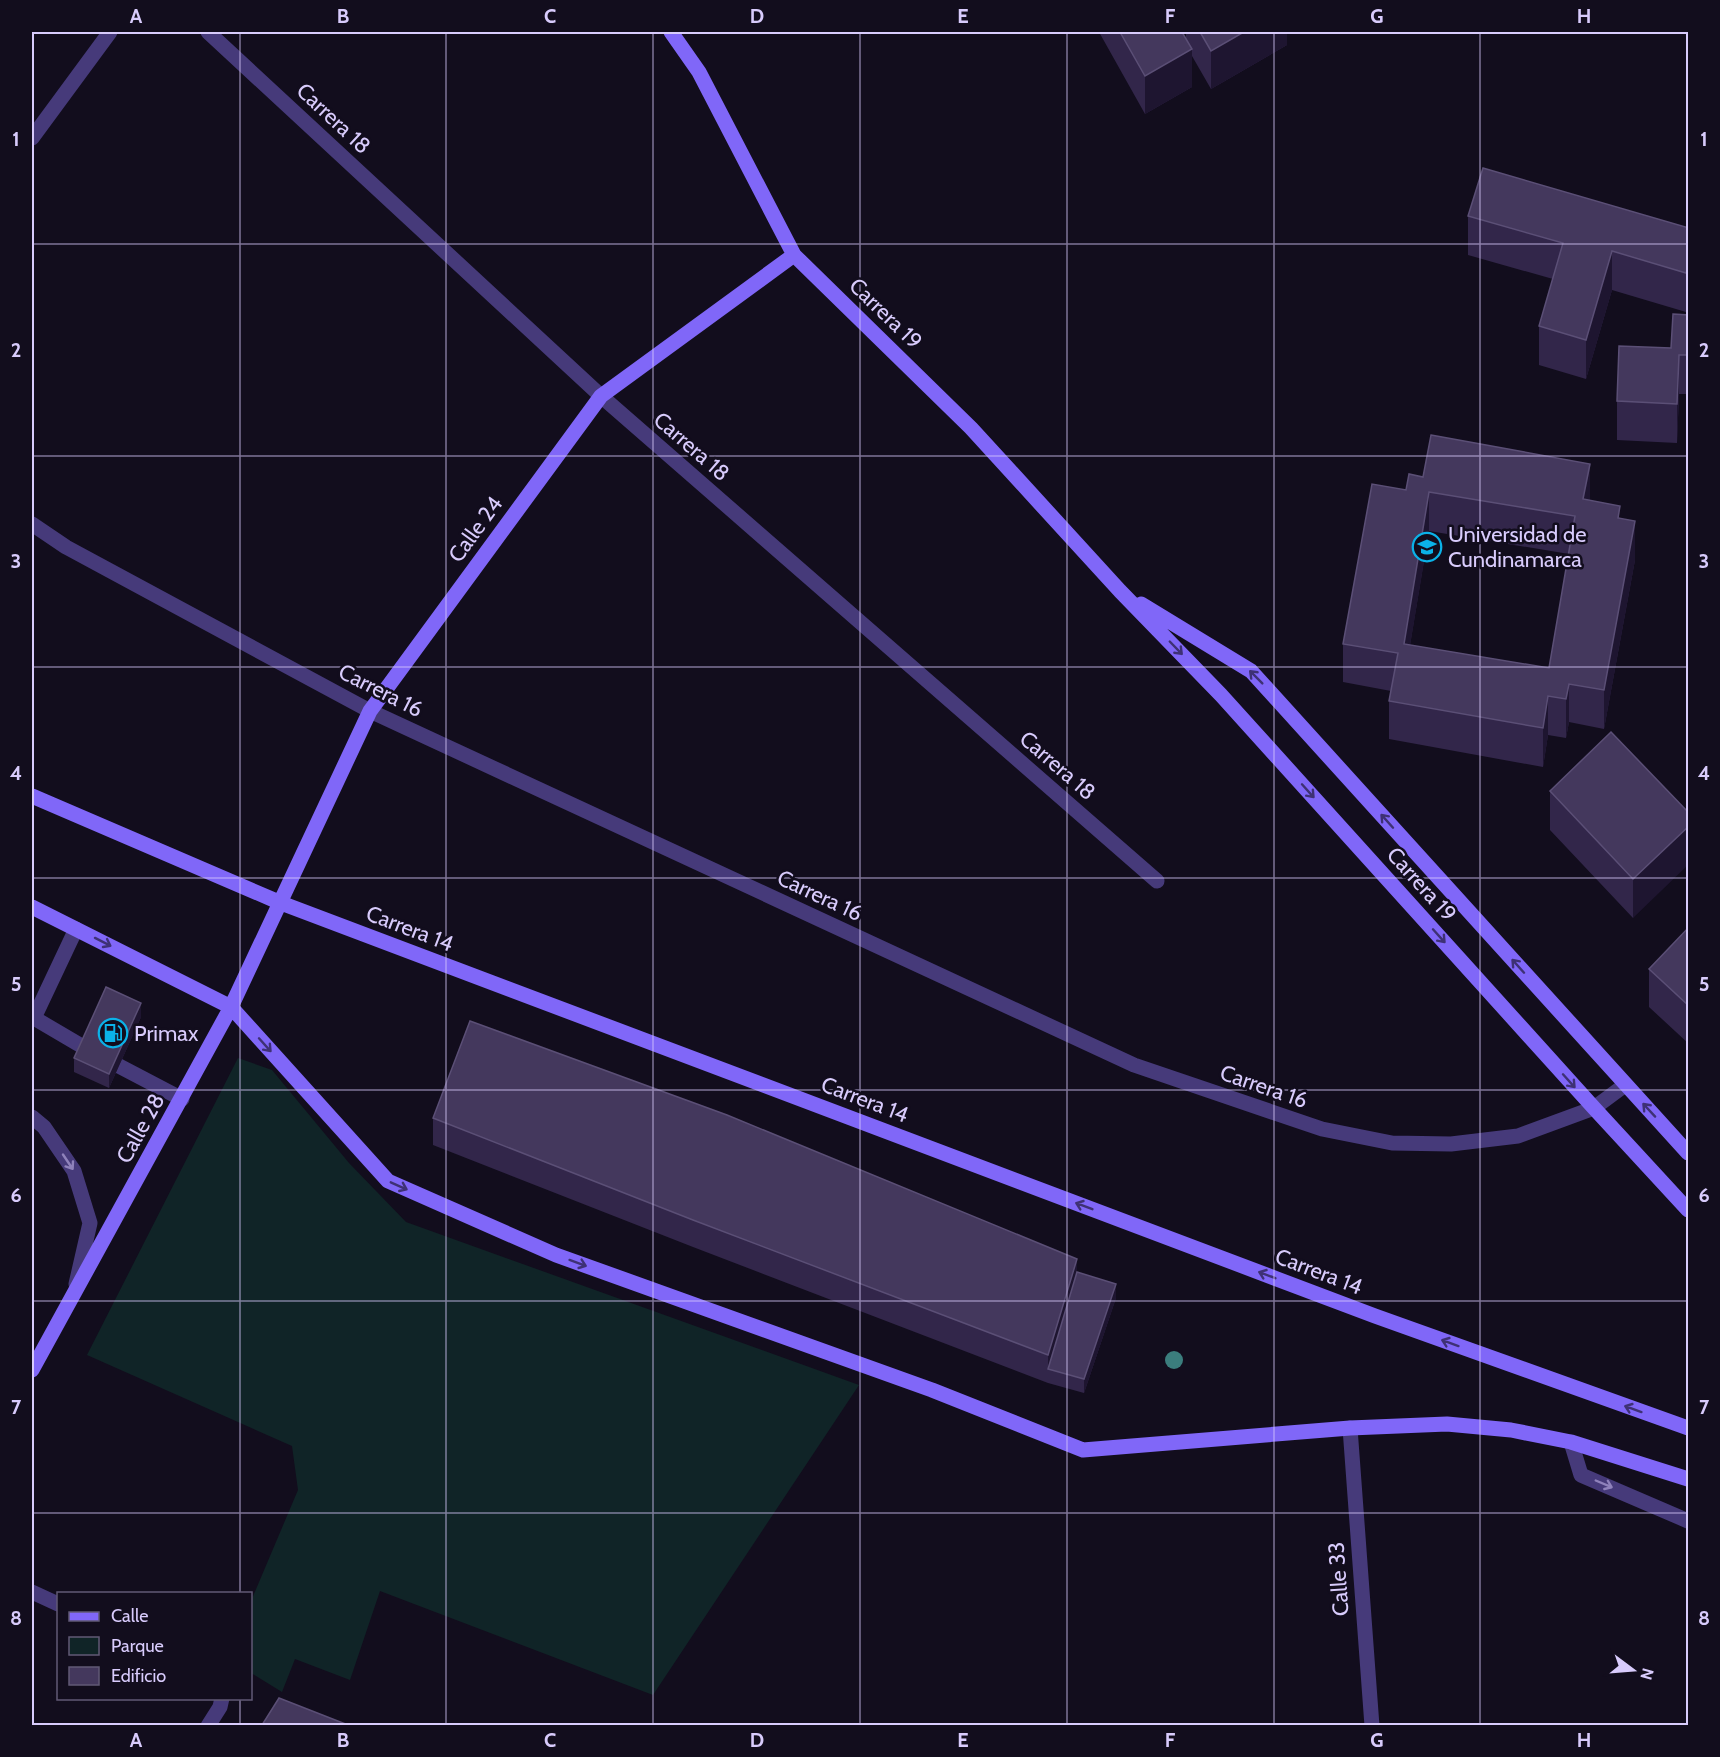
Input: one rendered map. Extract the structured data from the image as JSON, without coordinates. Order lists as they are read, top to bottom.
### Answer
{
  "streets": {
    "street": [
      "Carrera 18",
      "Carrera 19",
      "Calle 24",
      "Carrera 16",
      "Carrera 14",
      "Calle 28",
      "Calle 33"
    ]
  },
  "crossings": [
    ["Carrera 18", "Calle 24"],
    ["Carrera 19", "Calle 24"],
    ["Carrera 19", "Carrera 16"],
    ["Calle 24", "Carrera 16"],
    ["Calle 24", "Carrera 14"],
    ["Calle 24", "Calle 28"],
    ["Carrera 14", "Calle 28"]
  ],
  "places": {
    "school or university": ["Universidad de Cundinamarca"],
    "fuel station": ["Primax"]
  },
  "legend": ["Calle", "Parque", "Edificio"],
  "north": "right",
  "grid": {
    "columns": [
      "A",
      "B",
      "C",
      "D",
      "E",
      "F",
      "G",
      "H"
    ],
    "rows": [
      "1",
      "2",
      "3",
      "4",
      "5",
      "6",
      "7",
      "8"
    ]
  }
}
